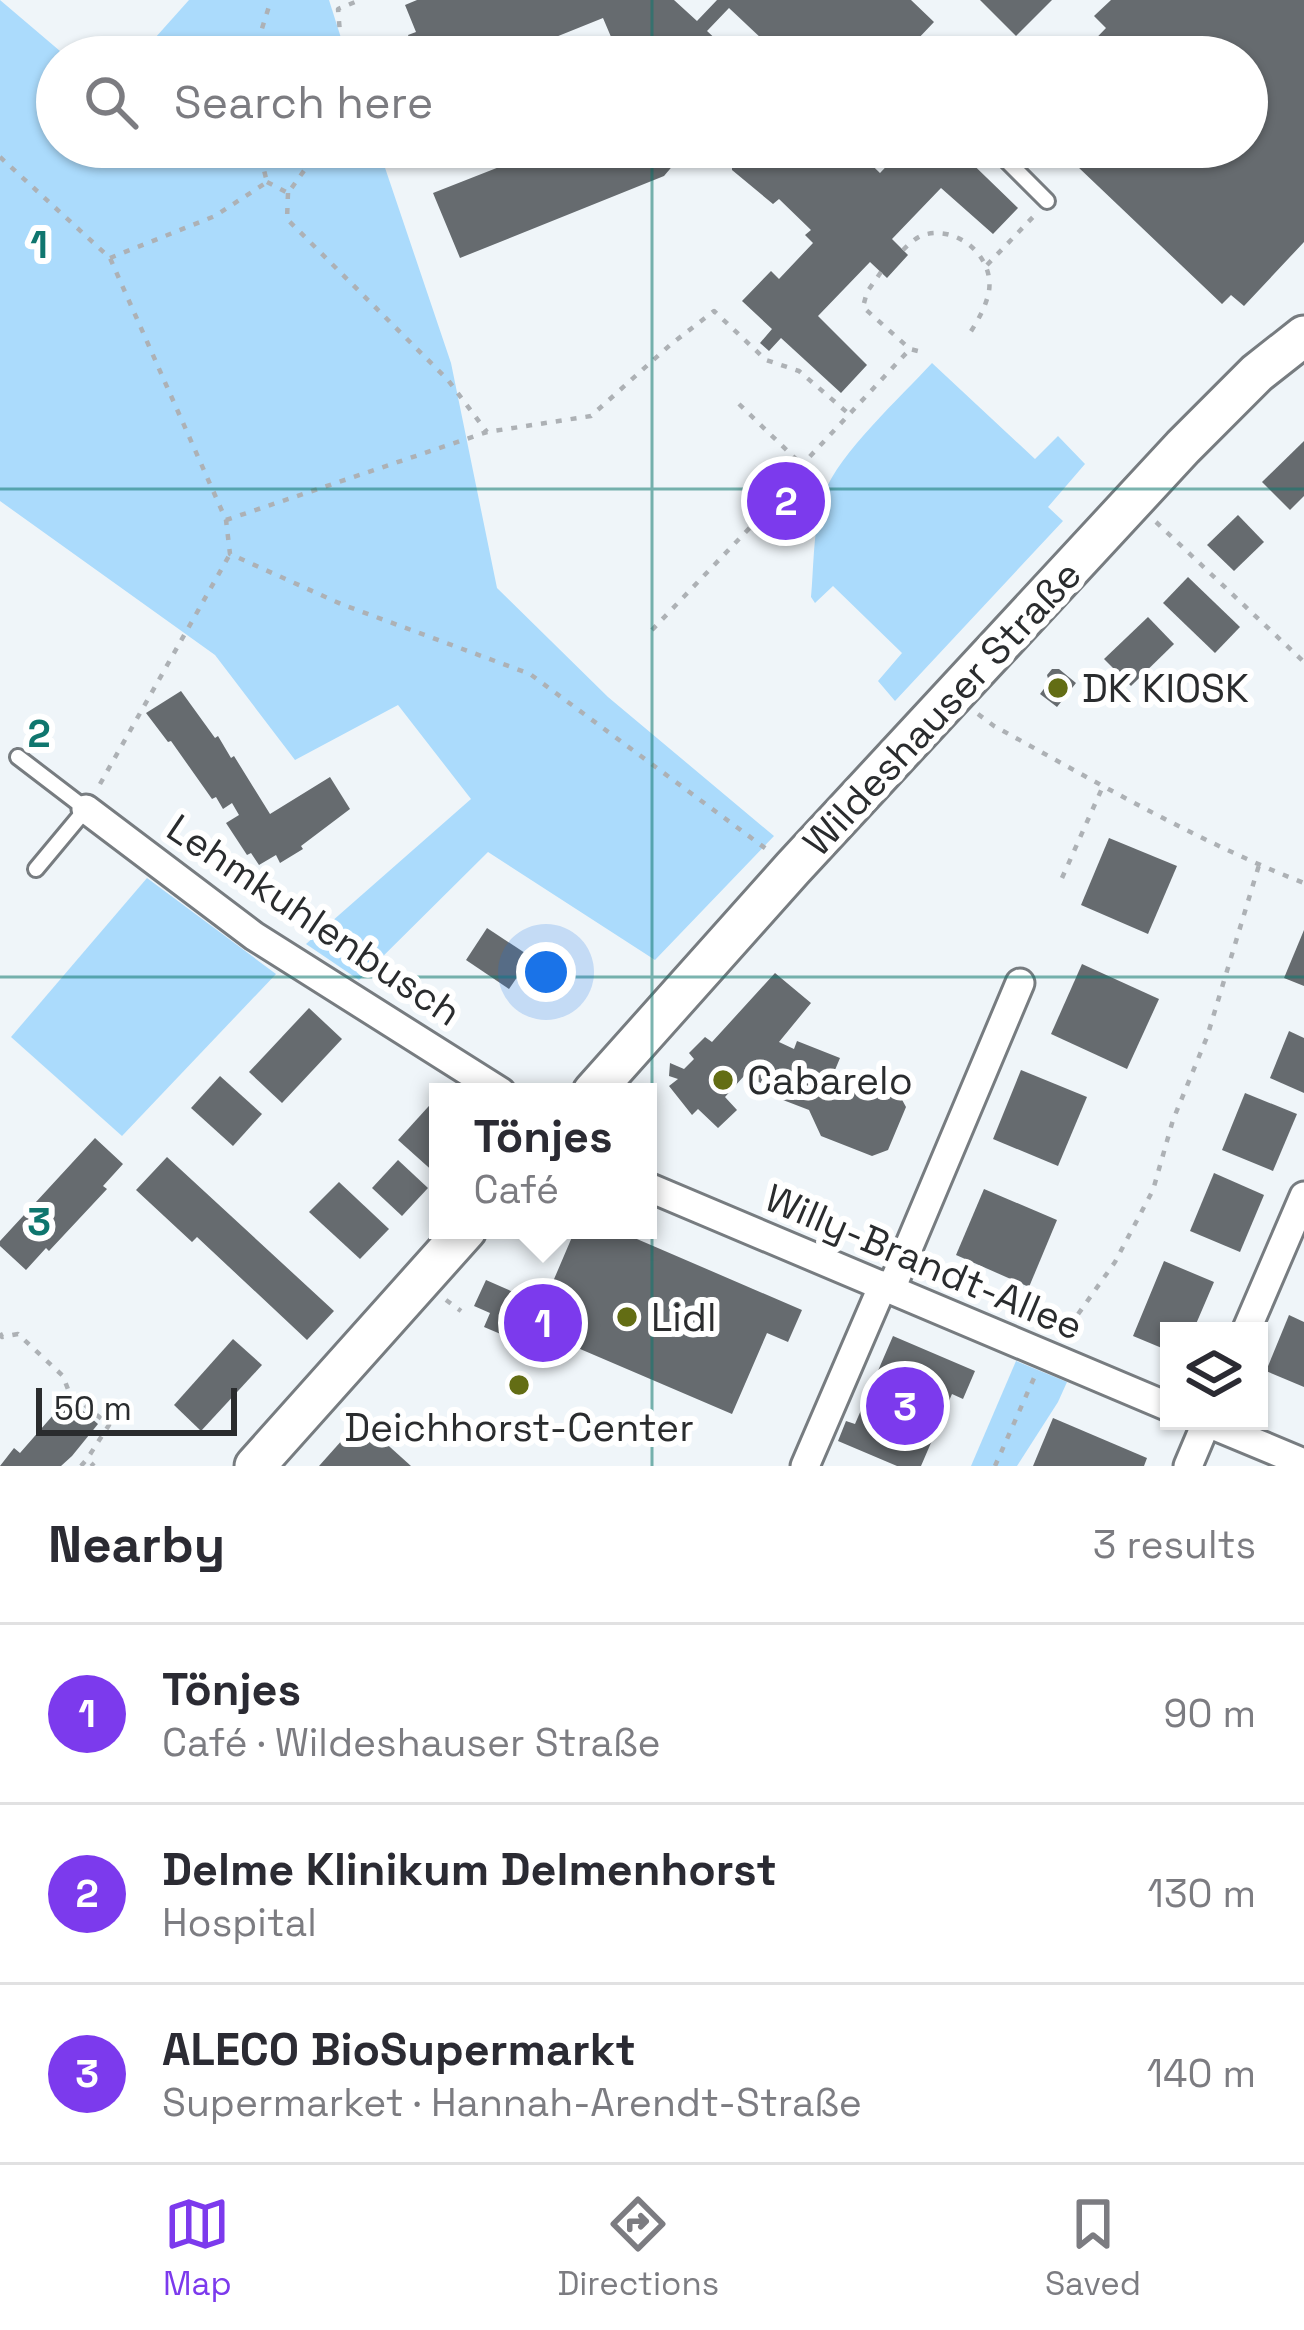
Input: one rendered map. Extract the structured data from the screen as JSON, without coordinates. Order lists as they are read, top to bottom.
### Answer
{
  "streets": {
    "main road": ["Wildeshauser Straße"],
    "street": ["Lehmkuhlenbusch", "Willy-Brandt-Allee"]
  },
  "places": [
    "DK KIOSK",
    "Cabarelo",
    "Lidl",
    "Deichhorst-Center"
  ],
  "scale_bar": "50 m",
  "page": {
    "search": "Search here",
    "pins": ["2", "1", "3"],
    "popup": ["Tönjes", "Café"],
    "scale": "50 m",
    "heading": ["Nearby", "3 results"],
    "list": [
      {
        "mark": "1",
        "name": "Tönjes",
        "note": "Café · Wildeshauser Straße",
        "value": "90 m"
      },
      {
        "mark": "2",
        "name": "Delme Klinikum Delmenhorst",
        "note": "Hospital",
        "value": "130 m"
      },
      {
        "mark": "3",
        "name": "ALECO BioSupermarkt",
        "note": "Supermarket · Hannah-Arendt-Straße",
        "value": "140 m"
      }
    ],
    "nav": ["Map", "Directions", "Saved"]
  },
  "grid": {
    "rows": ["1", "2", "3"]
  }
}
